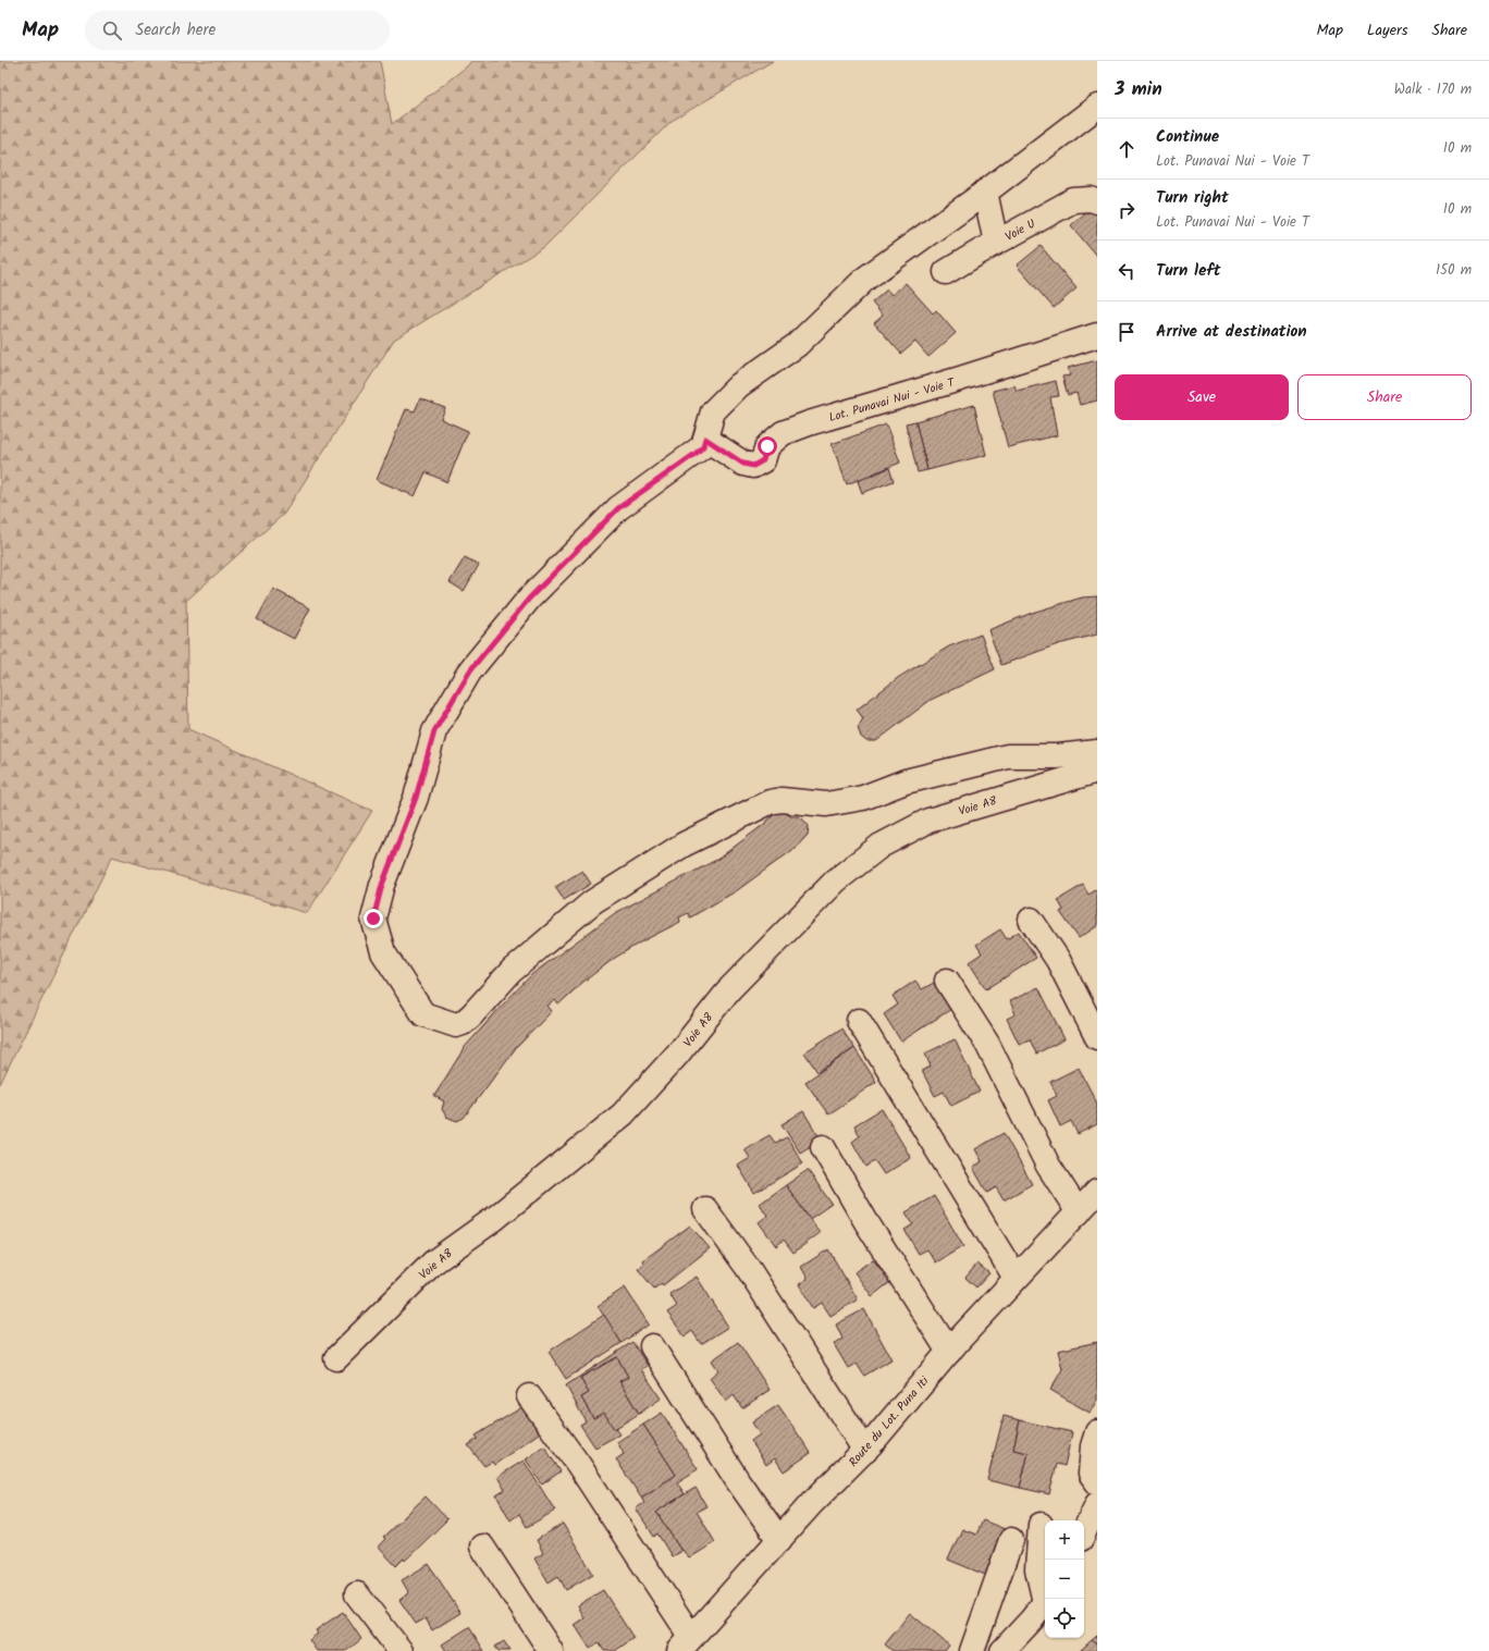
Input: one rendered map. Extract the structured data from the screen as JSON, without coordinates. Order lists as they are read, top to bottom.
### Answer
{
  "streets": {
    "street": [
      "Voie U",
      "Lot. Punavai Nui - Voie T",
      "Voie A8",
      "Route du Lot. Puna Iti"
    ]
  },
  "page": {
    "header": "Map",
    "search": "Search here",
    "nav": ["Map", "Layers", "Share"],
    "heading": ["3 min", "Walk · 170 m"],
    "list": [
      ["Continue", "Lot. Punavai Nui - Voie T", "10 m"],
      ["Turn right", "Lot. Punavai Nui - Voie T", "10 m"],
      ["Turn left", "150 m"],
      "Arrive at destination"
    ],
    "buttons": ["Save", "Share"],
    "map_buttons": ["+", "−"]
  }
}
